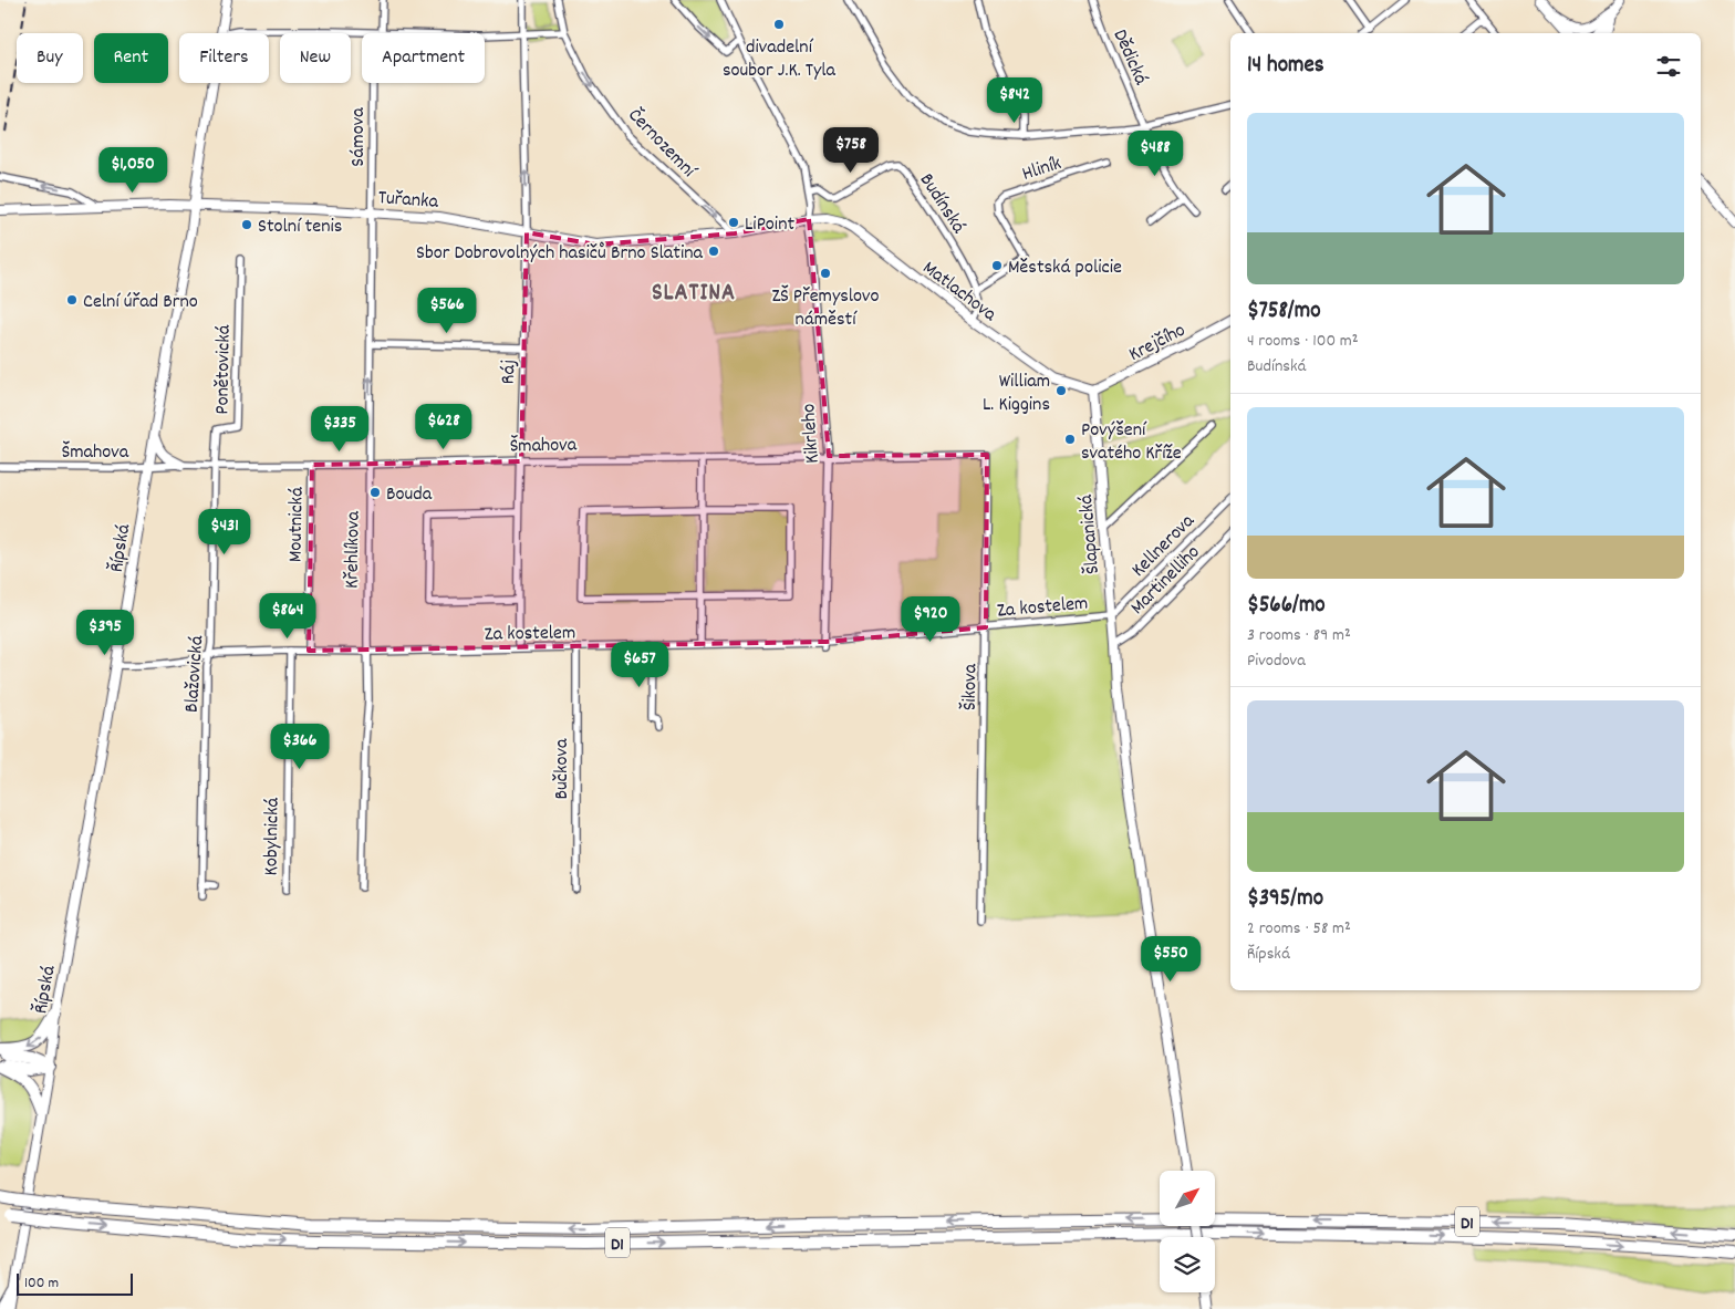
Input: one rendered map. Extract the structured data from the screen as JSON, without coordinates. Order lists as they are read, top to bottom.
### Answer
{
  "streets": {
    "highway": ["D1"],
    "street": [
      "Dědická",
      "Sámova",
      "Černozemní",
      "Hliník",
      "Tuřanka",
      "Budínská",
      "Matlachova",
      "Krejčího",
      "Ponětovická",
      "Ráj",
      "Kikrleho",
      "Šmahova",
      "Moutnická",
      "Šlapanická",
      "Kellnerova",
      "Řípská",
      "Křehlíkova",
      "Martinelliho",
      "Za kostelem",
      "Blažovická",
      "Šikova",
      "Bučkova",
      "Kobylnická"
    ]
  },
  "crossings": [
    ["Sámova", "Tuřanka"],
    ["Sámova", "Křehlíkova"],
    ["Černozemní", "Tuřanka"],
    ["Hliník", "Budínská"],
    ["Tuřanka", "Matlachova"],
    ["Tuřanka", "Ráj"],
    ["Tuřanka", "Kikrleho"],
    ["Tuřanka", "Řípská"],
    ["Tuřanka", "Křehlíkova"],
    ["Budínská", "Matlachova"],
    ["Budínská", "Kikrleho"],
    ["Matlachova", "Krejčího"],
    ["Matlachova", "Kikrleho"],
    ["Matlachova", "Šlapanická"],
    ["Krejčího", "Šlapanická"],
    ["Ponětovická", "Šmahova"],
    ["Ponětovická", "Blažovická"],
    ["Ráj", "Šmahova"],
    ["Kikrleho", "Šmahova"],
    ["Kikrleho", "Za kostelem"],
    ["Šmahova", "Moutnická"],
    ["Šmahova", "Řípská"],
    ["Šmahova", "Křehlíkova"],
    ["Šmahova", "Blažovická"],
    ["Šmahova", "Šikova"],
    ["Moutnická", "Za kostelem"],
    ["Šlapanická", "Kellnerova"],
    ["Šlapanická", "Martinelliho"],
    ["Šlapanická", "Za kostelem"],
    ["Kellnerova", "Za kostelem"],
    ["Řípská", "Za kostelem"],
    ["Křehlíkova", "Za kostelem"],
    ["Za kostelem", "Blažovická"],
    ["Za kostelem", "Šikova"],
    ["Za kostelem", "Bučkova"],
    ["Za kostelem", "Kobylnická"]
  ],
  "one_way": ["Černozemní"],
  "districts": ["SLATINA"],
  "places": [
    "divadelní soubor J.K. Tyla",
    "LiPoint",
    "Stolní tenis",
    "Sbor Dobrovolných hasičů Brno Slatina",
    "Městská policie",
    "ZŠ Přemyslovo náměstí",
    "Celní úřad Brno",
    "William L. Kiggins",
    "Povýšení svatého Kříže",
    "Bouda"
  ],
  "scale_bar": "100 m",
  "north": "top right",
  "page": {
    "chip": [
      "Buy",
      "Rent",
      "Filters",
      "New",
      "Apartment"
    ],
    "heading": "14 homes",
    "price": [
      "$842",
      "$758",
      "$488",
      "$1,050",
      "$566",
      "$628",
      "$335",
      "$431",
      "$864",
      "$920",
      "$395",
      "$657",
      "$366",
      "$550"
    ],
    "list": [
      {
        "name": "$758/mo",
        "note": "4 rooms · 100 m² · Budínská"
      },
      {
        "name": "$566/mo",
        "note": "3 rooms · 89 m² · Pivodova"
      },
      {
        "name": "$395/mo",
        "note": "2 rooms · 58 m² · Řípská"
      }
    ],
    "scale": "100 m"
  }
}
